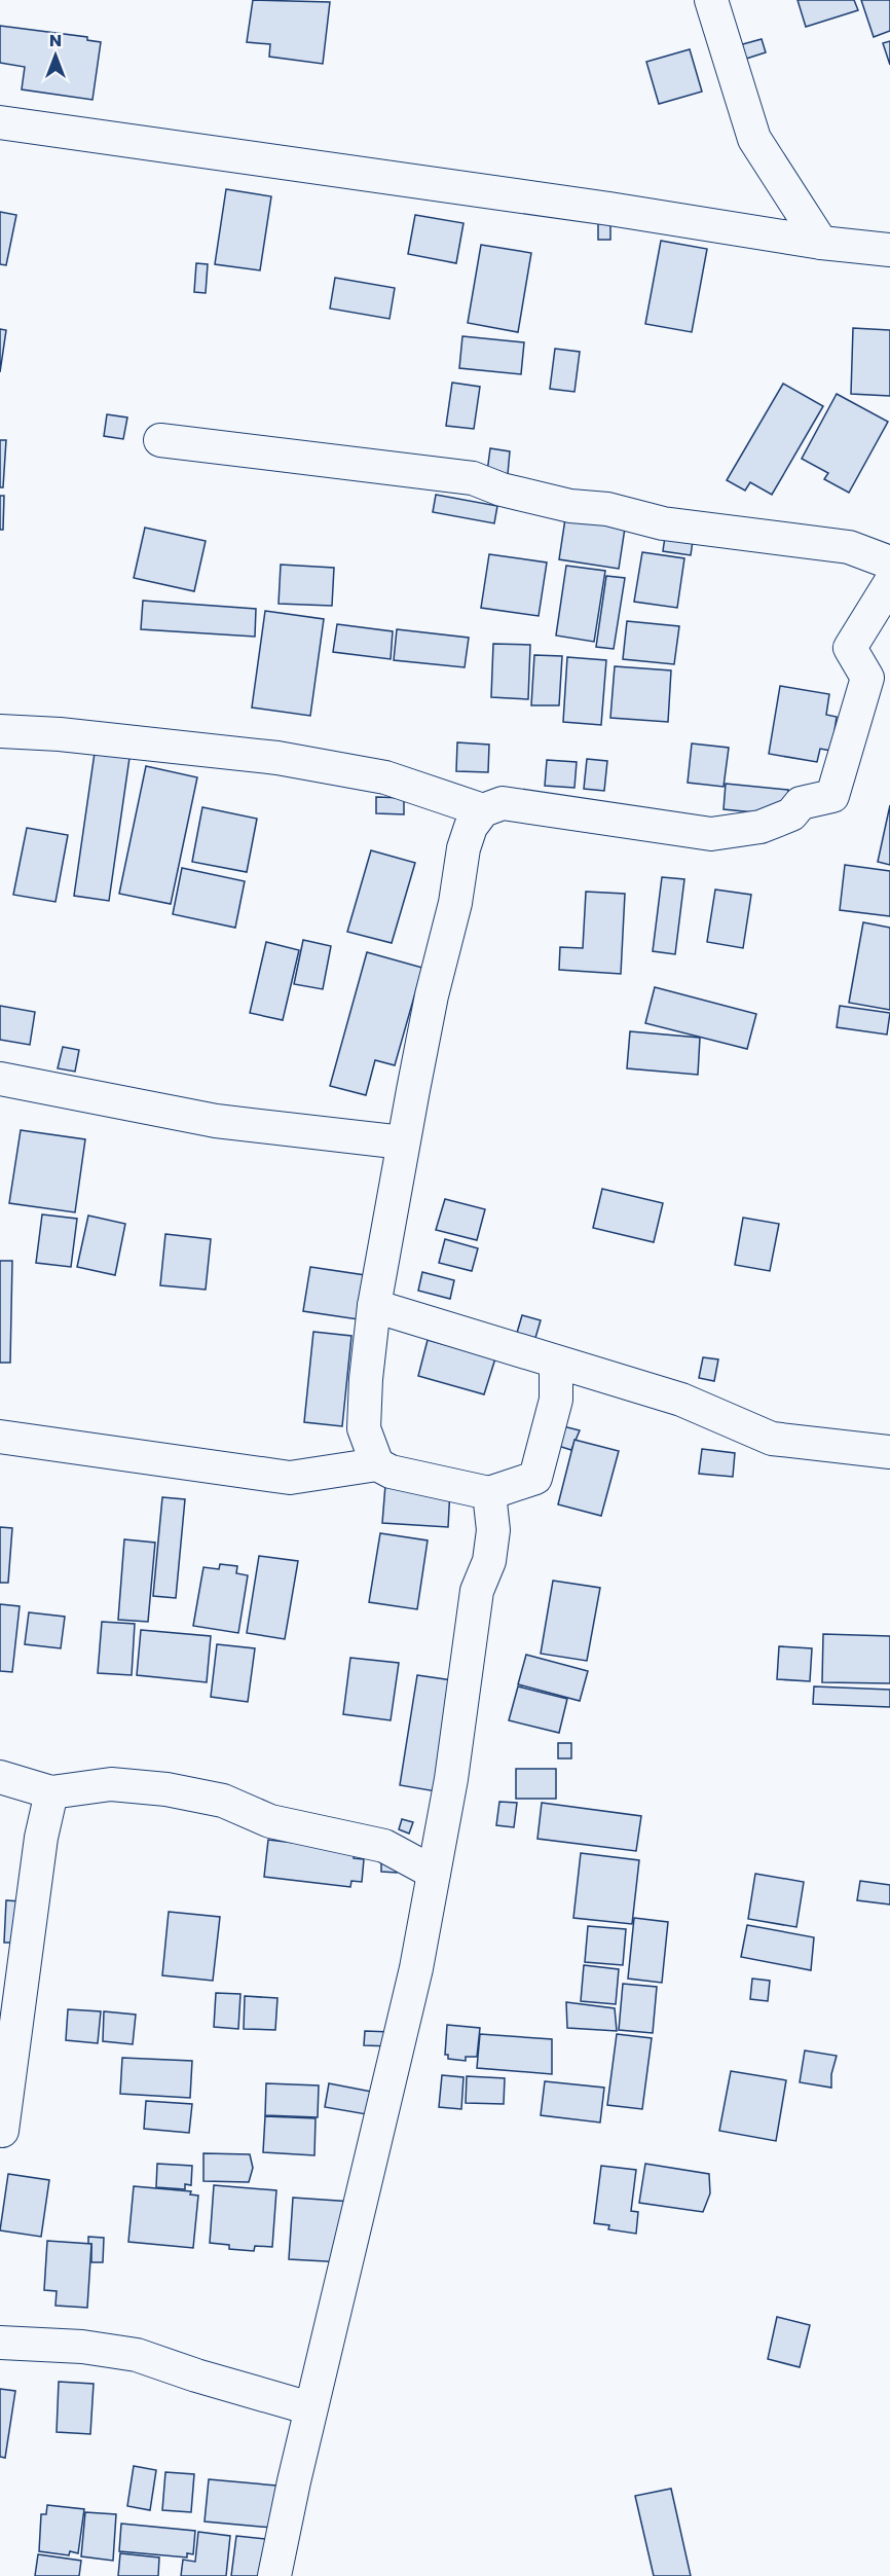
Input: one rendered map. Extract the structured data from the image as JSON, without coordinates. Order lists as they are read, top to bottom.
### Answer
{
  "north": "top"
}
